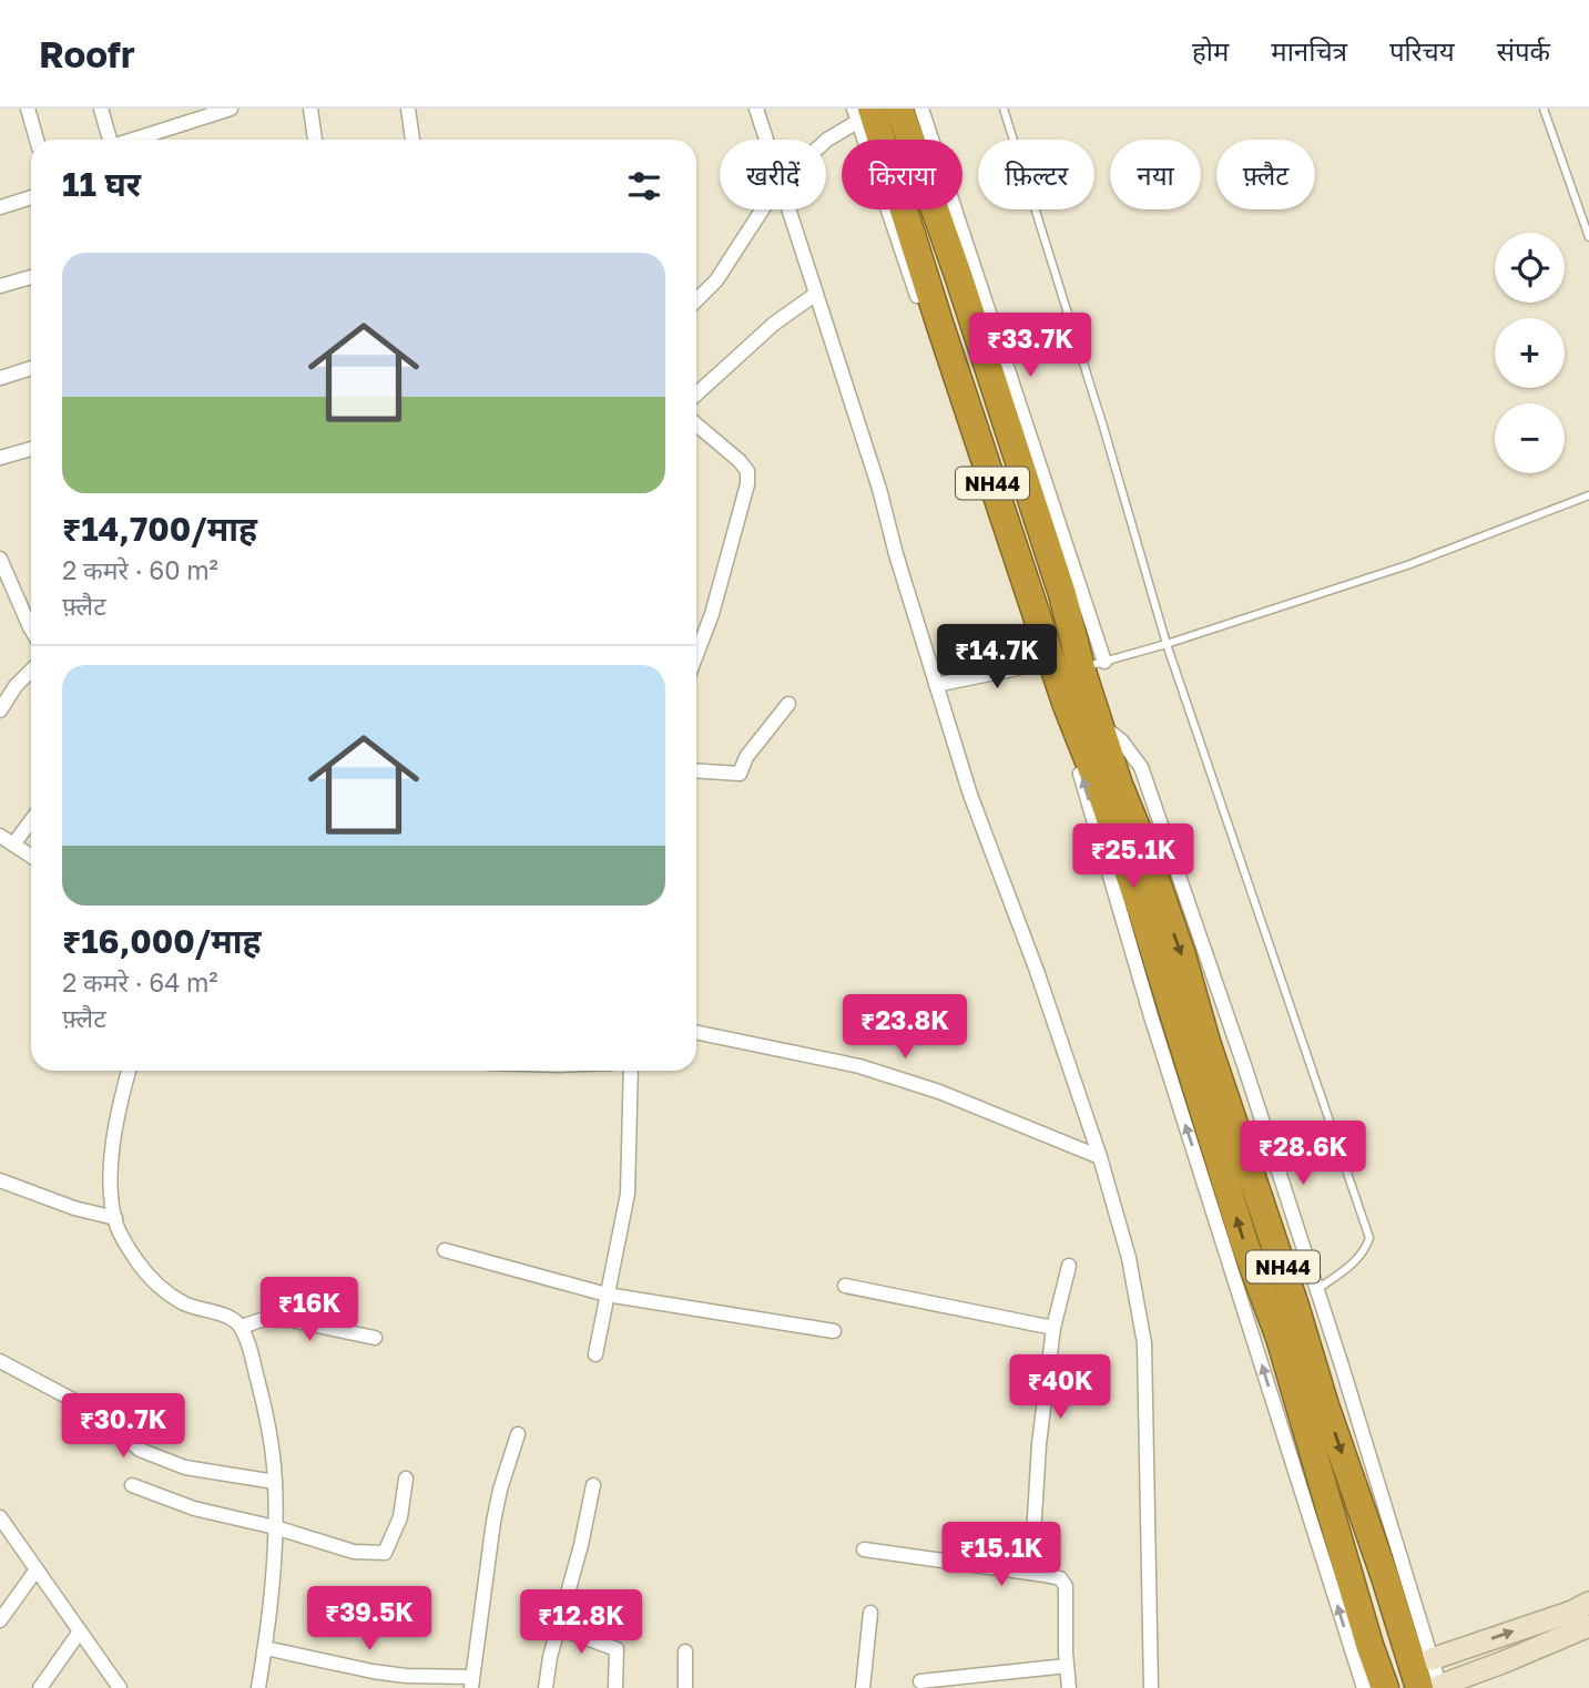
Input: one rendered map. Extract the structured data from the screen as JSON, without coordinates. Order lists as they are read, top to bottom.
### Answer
{
  "streets": {
    "highway": ["NH44"]
  },
  "page": {
    "header": "Roofr",
    "nav": [
      "होम",
      "मानचित्र",
      "परिचय",
      "संपर्क"
    ],
    "chip": [
      "खरीदें",
      "किराया",
      "फ़िल्टर",
      "नया",
      "फ़्लैट"
    ],
    "heading": "11 घर",
    "map_buttons": ["+", "−"],
    "list": [
      {
        "name": "₹14,700/माह",
        "note": "2 कमरे · 60 m² · फ़्लैट"
      },
      {
        "name": "₹16,000/माह",
        "note": "2 कमरे · 64 m² · फ़्लैट"
      }
    ],
    "price": [
      "₹33.7K",
      "₹14.7K",
      "₹25.1K",
      "₹23.8K",
      "₹28.6K",
      "₹16K",
      "₹40K",
      "₹30.7K",
      "₹15.1K",
      "₹39.5K",
      "₹12.8K"
    ]
  }
}
